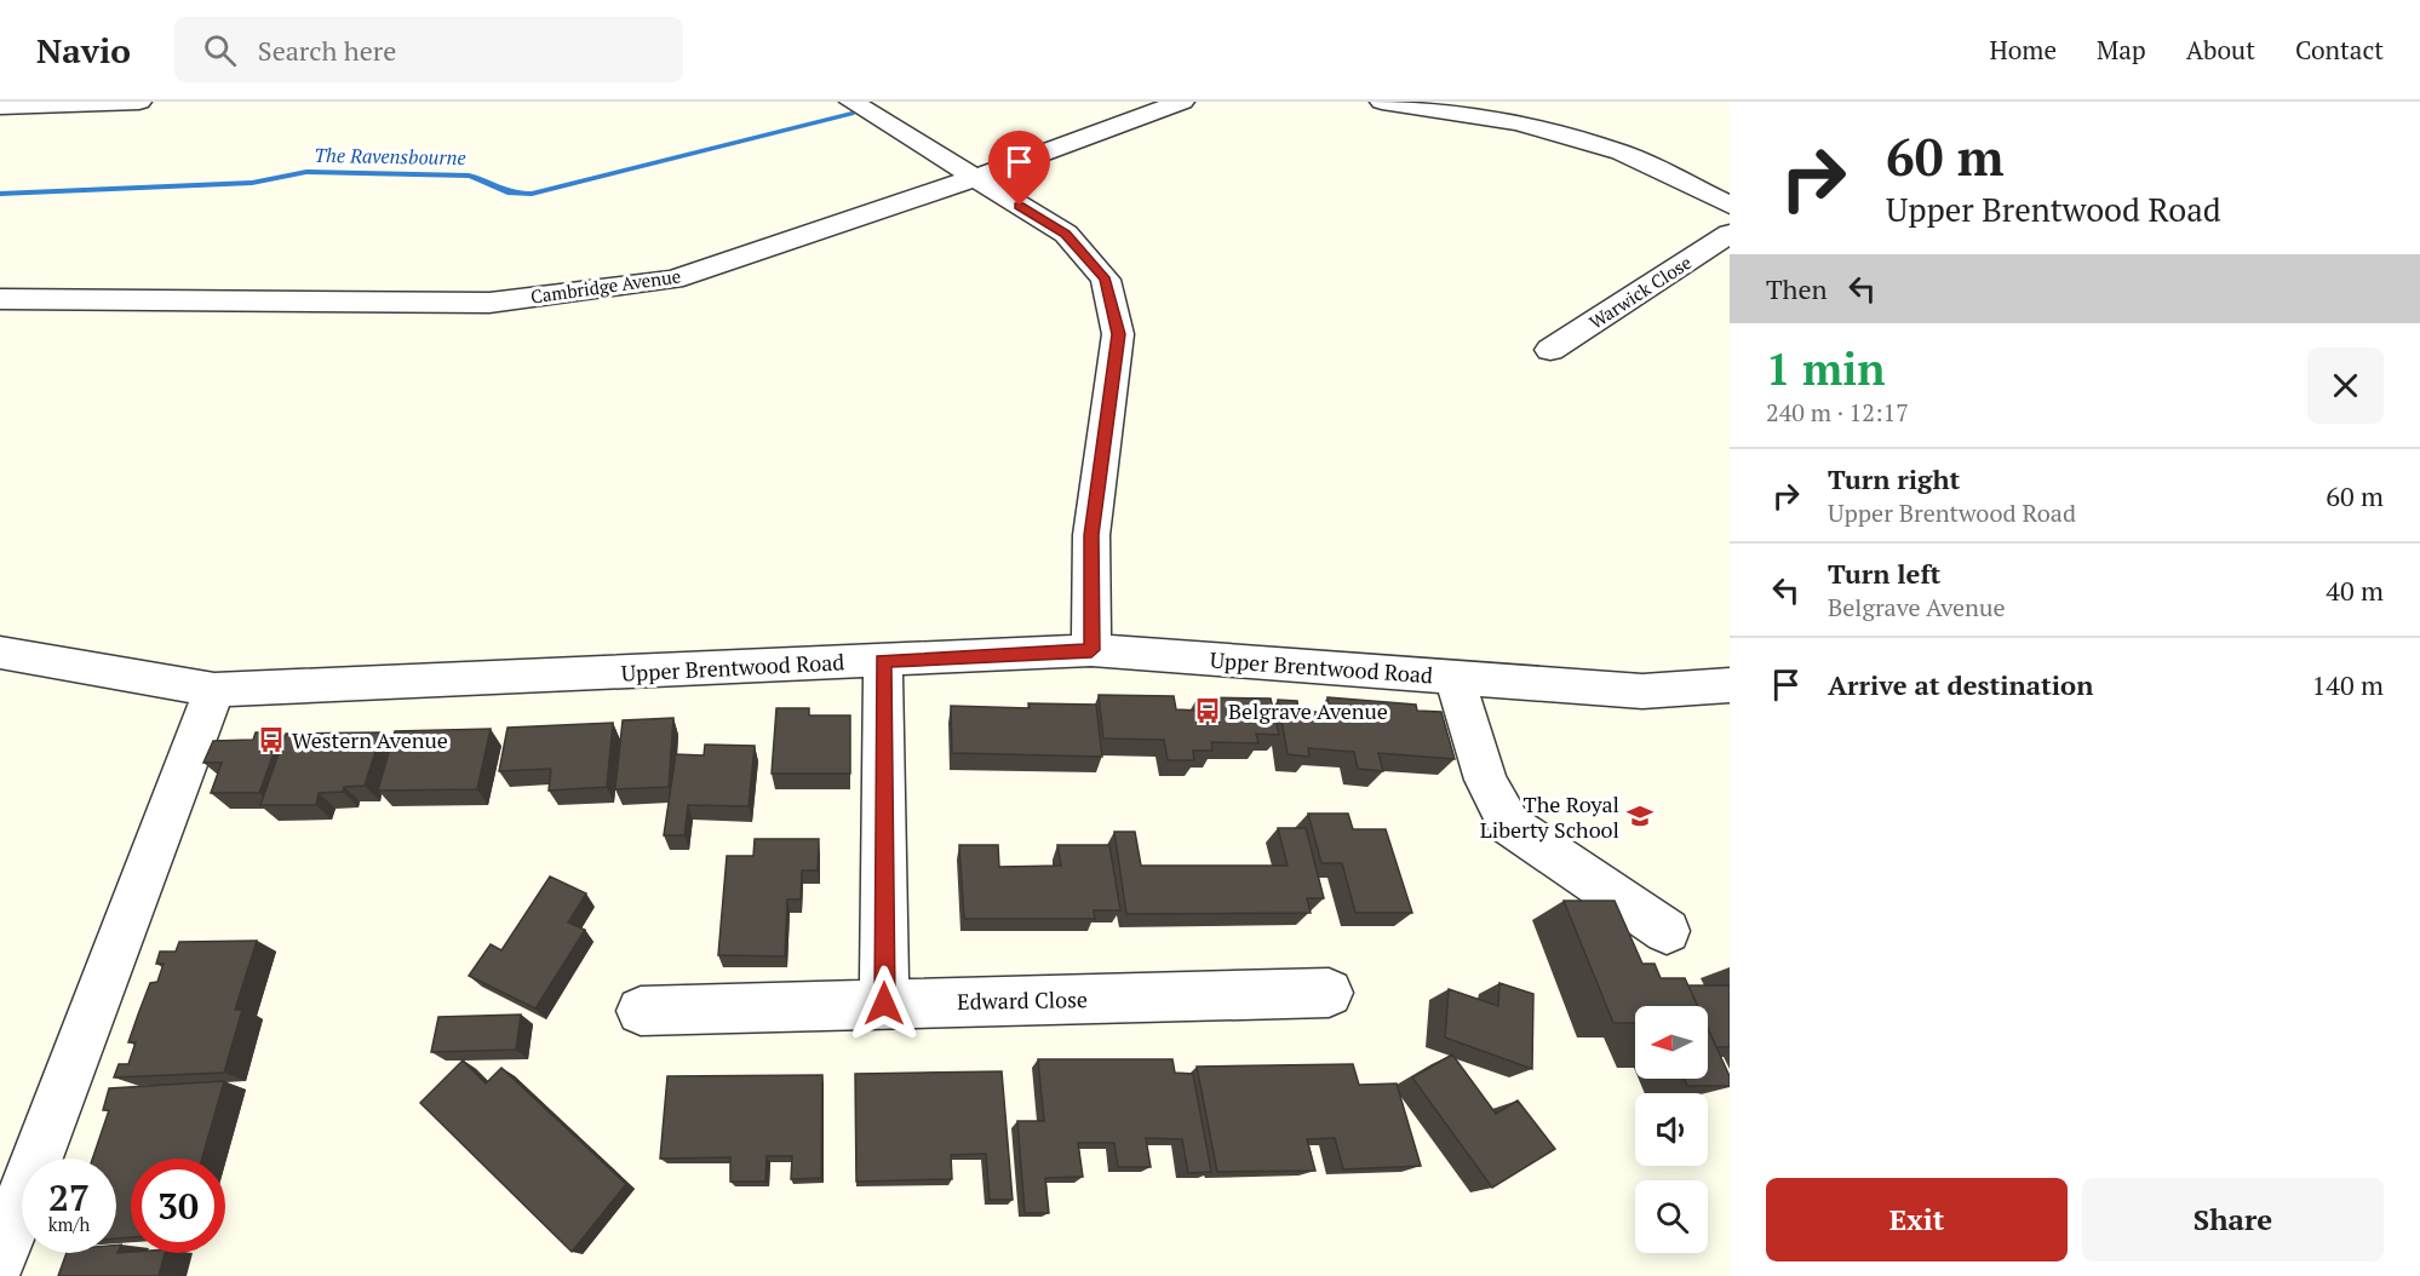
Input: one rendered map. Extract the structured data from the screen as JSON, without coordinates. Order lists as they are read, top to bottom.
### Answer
{
  "streets": {
    "street": [
      "Cambridge Avenue",
      "Warwick Close",
      "Upper Brentwood Road",
      "Edward Close"
    ]
  },
  "water": ["The Ravensbourne"],
  "places": {
    "bus stop": ["Belgrave Avenue", "Western Avenue"],
    "school or university": ["The Royal Liberty School"]
  },
  "north": "left",
  "page": {
    "header": "Navio",
    "search": "Search here",
    "nav": [
      "Home",
      "Map",
      "About",
      "Contact"
    ],
    "turn": ["60 m", "Upper Brentwood Road"],
    "then": "Then",
    "heading": ["1 min", "240 m · 12:17"],
    "list": [
      {
        "name": "Turn right",
        "note": "Upper Brentwood Road",
        "value": "60 m"
      },
      {
        "name": "Turn left",
        "note": "Belgrave Avenue",
        "value": "40 m"
      },
      {
        "name": "Arrive at destination",
        "value": "140 m"
      }
    ],
    "speed": "27 km/h",
    "limit": "30",
    "buttons": ["Exit", "Share"]
  }
}
